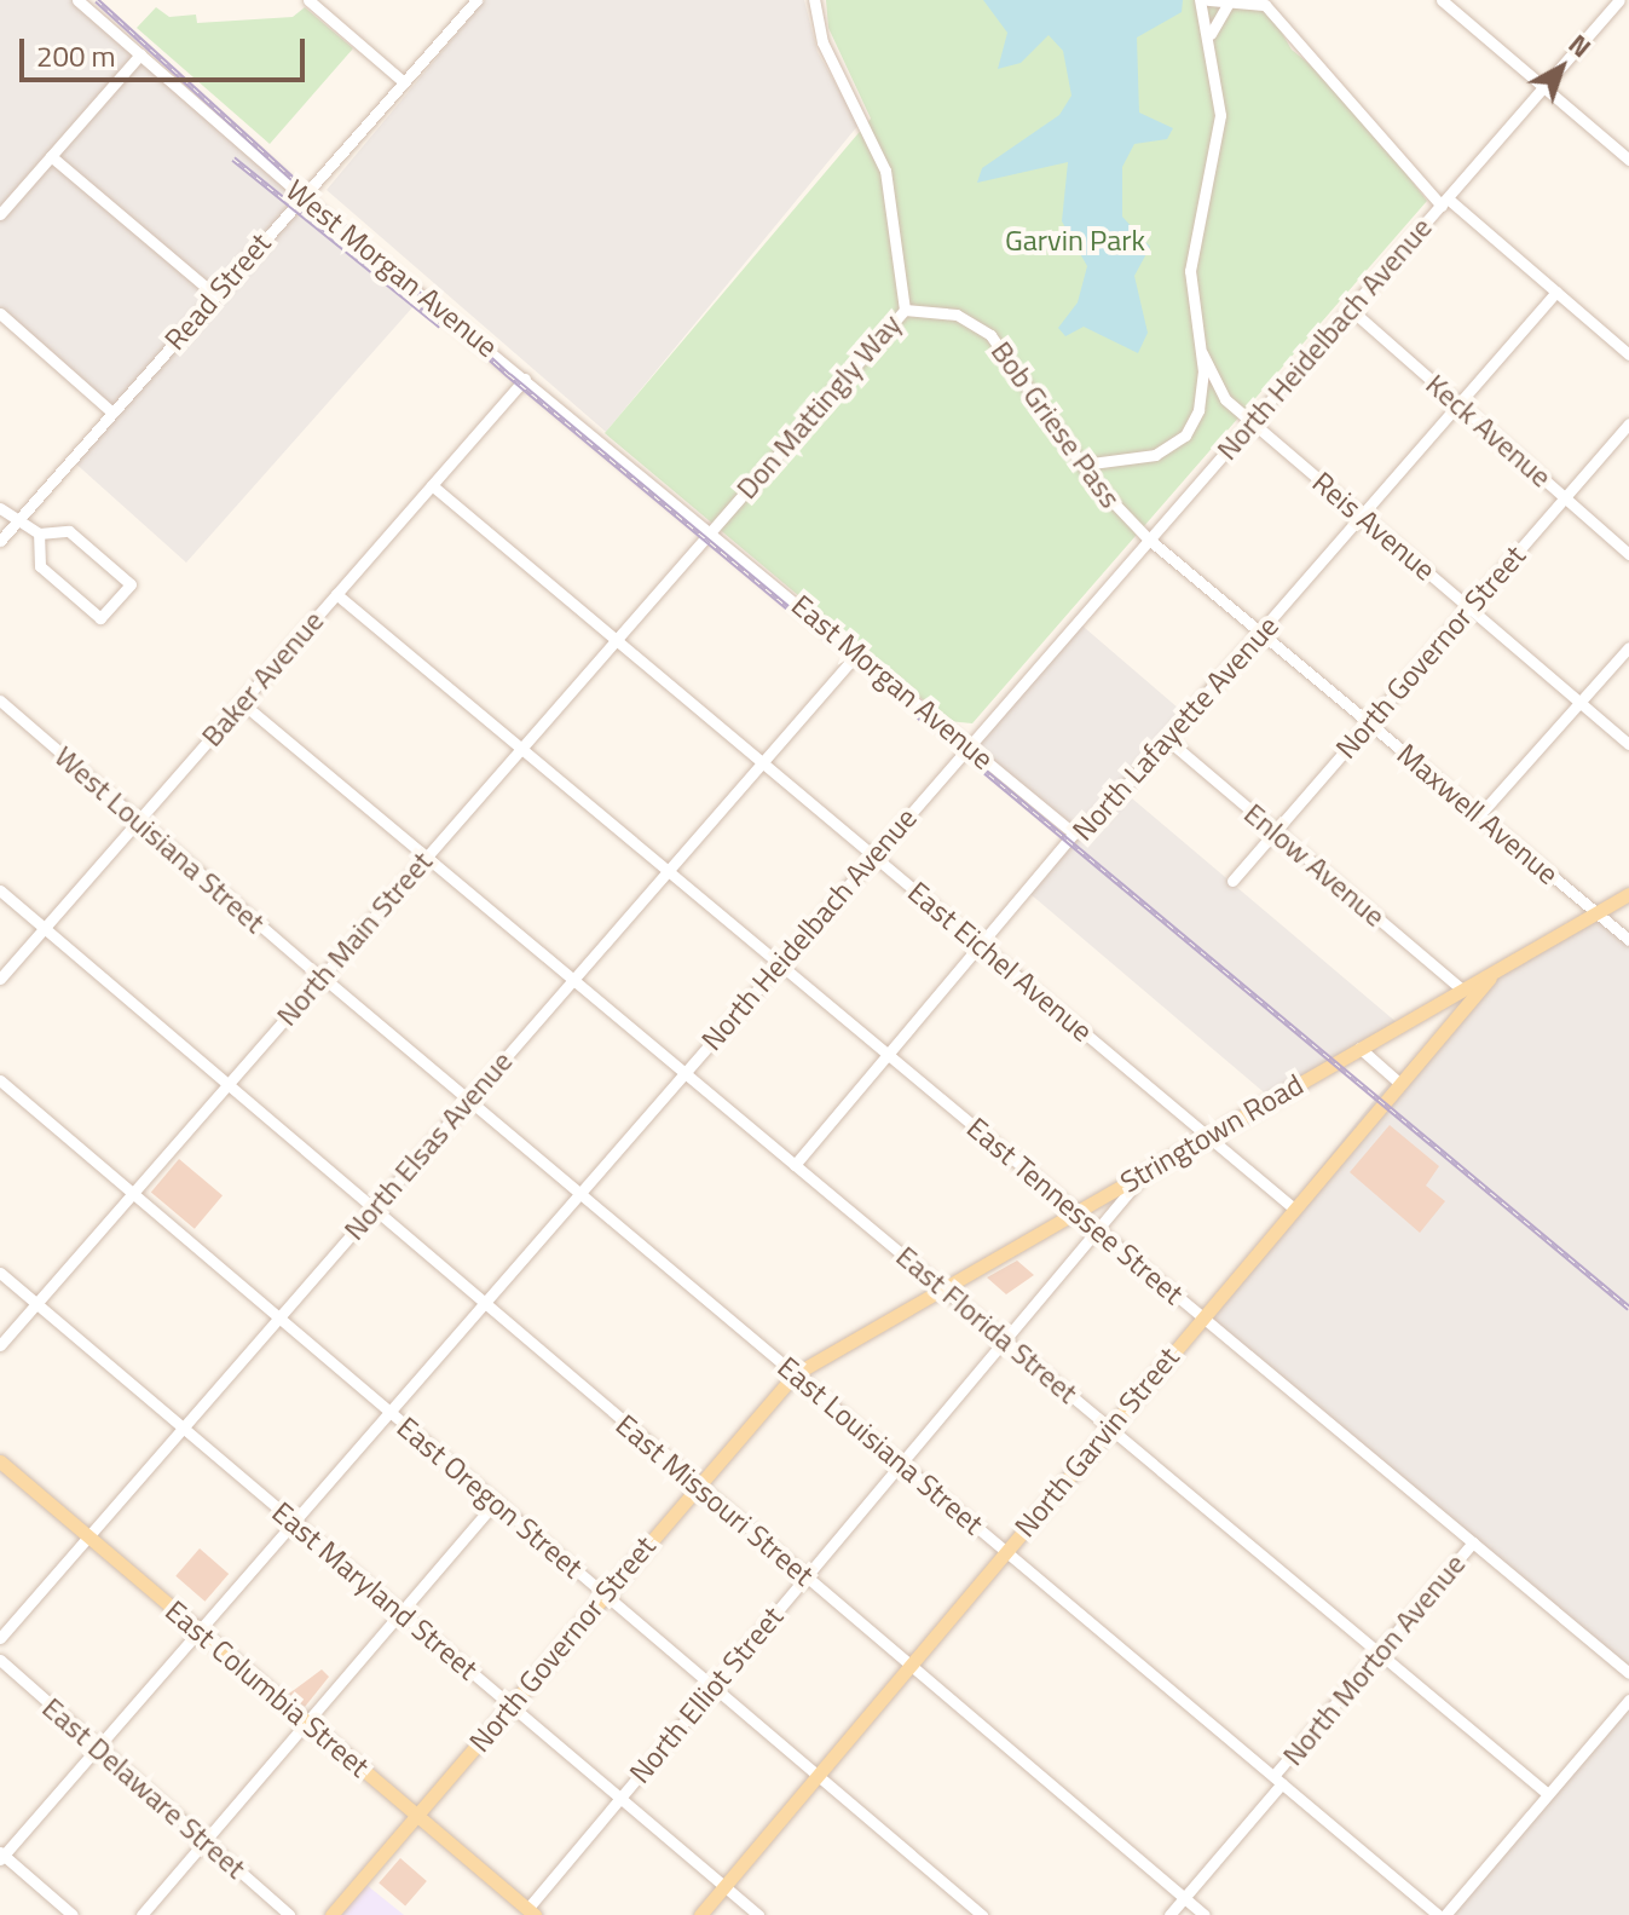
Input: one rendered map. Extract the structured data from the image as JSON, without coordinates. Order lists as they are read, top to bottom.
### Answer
{
  "streets": {
    "main road": [
      "North Governor Street",
      "Stringtown Road",
      "North Garvin Street",
      "East Columbia Street"
    ],
    "street": [
      "West Morgan Avenue",
      "Read Street",
      "North Heidelbach Avenue",
      "Don Mattingly Way",
      "Bob Griese Pass",
      "Keck Avenue",
      "Reis Avenue",
      "Baker Avenue",
      "East Morgan Avenue",
      "North Lafayette Avenue",
      "Maxwell Avenue",
      "West Louisiana Street",
      "Enlow Avenue",
      "North Main Street",
      "East Eichel Avenue",
      "North Elsas Avenue",
      "East Tennessee Street",
      "East Florida Street",
      "East Louisiana Street",
      "East Oregon Street",
      "East Missouri Street",
      "East Maryland Street",
      "North Morton Avenue",
      "North Elliot Street",
      "East Delaware Street"
    ]
  },
  "crossings": [
    ["West Morgan Avenue", "Read Street"],
    ["West Morgan Avenue", "Don Mattingly Way"],
    ["West Morgan Avenue", "Baker Avenue"],
    ["West Morgan Avenue", "East Morgan Avenue"],
    ["West Morgan Avenue", "North Main Street"],
    ["North Heidelbach Avenue", "Bob Griese Pass"],
    ["North Heidelbach Avenue", "Keck Avenue"],
    ["North Heidelbach Avenue", "Reis Avenue"],
    ["North Heidelbach Avenue", "East Morgan Avenue"],
    ["North Heidelbach Avenue", "Maxwell Avenue"],
    ["North Heidelbach Avenue", "East Eichel Avenue"],
    ["North Heidelbach Avenue", "East Tennessee Street"],
    ["North Heidelbach Avenue", "East Florida Street"],
    ["North Heidelbach Avenue", "East Louisiana Street"],
    ["North Heidelbach Avenue", "East Oregon Street"],
    ["North Heidelbach Avenue", "East Missouri Street"],
    ["North Heidelbach Avenue", "East Maryland Street"],
    ["North Heidelbach Avenue", "East Columbia Street"],
    ["North Heidelbach Avenue", "East Delaware Street"],
    ["Don Mattingly Way", "Bob Griese Pass"],
    ["Don Mattingly Way", "East Morgan Avenue"],
    ["Don Mattingly Way", "North Main Street"],
    ["Bob Griese Pass", "Maxwell Avenue"],
    ["Keck Avenue", "North Governor Street"],
    ["Keck Avenue", "North Lafayette Avenue"],
    ["Reis Avenue", "North Governor Street"],
    ["Reis Avenue", "North Lafayette Avenue"],
    ["North Governor Street", "Maxwell Avenue"],
    ["North Governor Street", "Enlow Avenue"],
    ["North Governor Street", "Stringtown Road"],
    ["North Governor Street", "East Louisiana Street"],
    ["North Governor Street", "East Oregon Street"],
    ["North Governor Street", "East Missouri Street"],
    ["North Governor Street", "East Maryland Street"],
    ["North Governor Street", "East Columbia Street"],
    ["Baker Avenue", "West Louisiana Street"],
    ["Baker Avenue", "East Eichel Avenue"],
    ["Baker Avenue", "East Tennessee Street"],
    ["Baker Avenue", "East Florida Street"],
    ["Baker Avenue", "East Missouri Street"],
    ["East Morgan Avenue", "North Lafayette Avenue"],
    ["East Morgan Avenue", "North Main Street"],
    ["East Morgan Avenue", "North Elsas Avenue"],
    ["North Lafayette Avenue", "Maxwell Avenue"],
    ["North Lafayette Avenue", "Enlow Avenue"],
    ["North Lafayette Avenue", "East Eichel Avenue"],
    ["North Lafayette Avenue", "East Tennessee Street"],
    ["North Lafayette Avenue", "East Florida Street"],
    ["Maxwell Avenue", "Stringtown Road"],
    ["West Louisiana Street", "North Main Street"],
    ["West Louisiana Street", "East Louisiana Street"],
    ["Enlow Avenue", "Stringtown Road"],
    ["North Main Street", "East Eichel Avenue"],
    ["North Main Street", "East Tennessee Street"],
    ["North Main Street", "East Florida Street"],
    ["North Main Street", "East Louisiana Street"],
    ["North Main Street", "East Oregon Street"],
    ["North Main Street", "East Missouri Street"],
    ["North Main Street", "East Maryland Street"],
    ["East Eichel Avenue", "Stringtown Road"],
    ["East Eichel Avenue", "North Elsas Avenue"],
    ["East Eichel Avenue", "North Garvin Street"],
    ["Stringtown Road", "East Tennessee Street"],
    ["Stringtown Road", "East Florida Street"],
    ["Stringtown Road", "North Garvin Street"],
    ["Stringtown Road", "East Louisiana Street"],
    ["Stringtown Road", "North Elliot Street"],
    ["North Elsas Avenue", "East Tennessee Street"],
    ["North Elsas Avenue", "East Florida Street"],
    ["North Elsas Avenue", "East Louisiana Street"],
    ["North Elsas Avenue", "East Oregon Street"],
    ["North Elsas Avenue", "East Missouri Street"],
    ["North Elsas Avenue", "East Maryland Street"],
    ["North Elsas Avenue", "East Columbia Street"],
    ["East Tennessee Street", "North Garvin Street"],
    ["East Tennessee Street", "North Morton Avenue"],
    ["East Tennessee Street", "North Elliot Street"],
    ["East Florida Street", "North Garvin Street"],
    ["East Florida Street", "North Morton Avenue"],
    ["East Florida Street", "North Elliot Street"],
    ["North Garvin Street", "East Louisiana Street"],
    ["North Garvin Street", "East Oregon Street"],
    ["North Garvin Street", "East Missouri Street"],
    ["North Garvin Street", "East Maryland Street"],
    ["East Louisiana Street", "North Morton Avenue"],
    ["East Louisiana Street", "North Elliot Street"],
    ["East Oregon Street", "North Elliot Street"],
    ["East Missouri Street", "North Morton Avenue"],
    ["East Missouri Street", "North Elliot Street"],
    ["East Maryland Street", "North Elliot Street"],
    ["East Columbia Street", "North Elliot Street"]
  ],
  "parks": ["Garvin Park"],
  "scale_bar": "200 m",
  "north": "top right"
}
